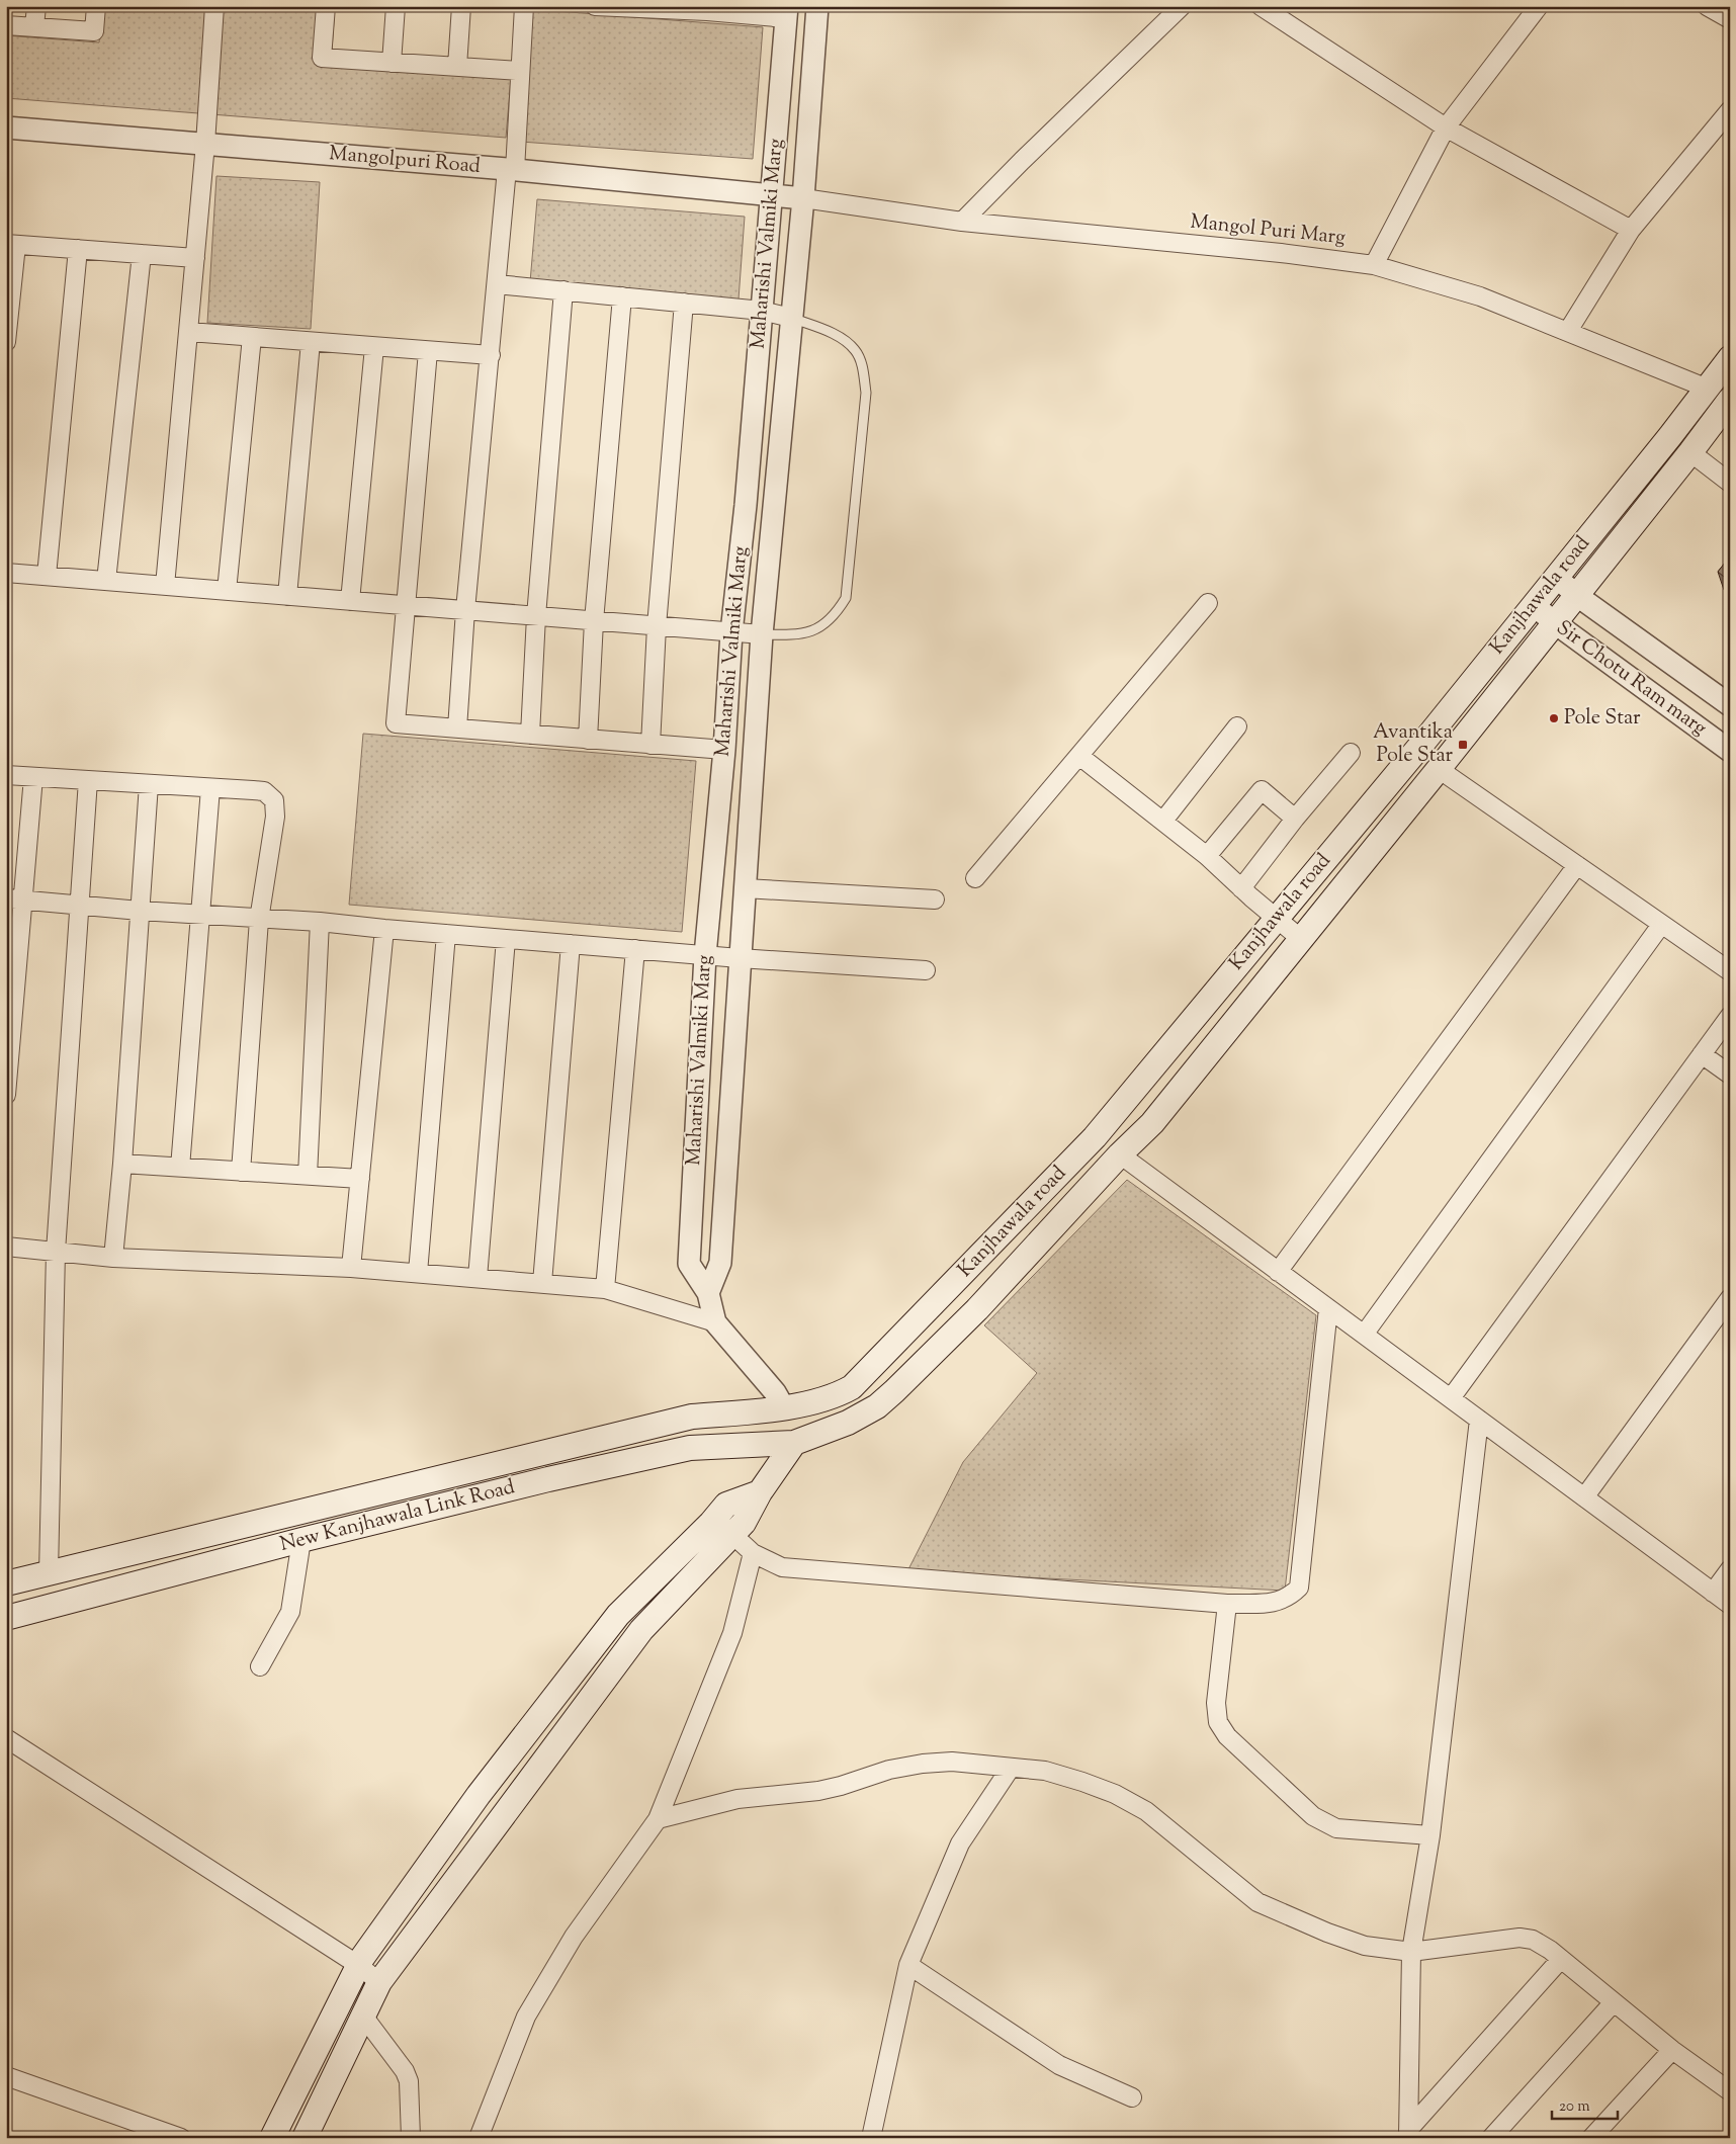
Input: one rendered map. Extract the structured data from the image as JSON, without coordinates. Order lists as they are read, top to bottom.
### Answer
{
  "streets": {
    "main road": ["Kanjhawala road", "New Kanjhawala Link Road"],
    "street": [
      "Mangolpuri Road",
      "Mangol Puri Marg",
      "Maharishi Valmiki Marg",
      "Sir Chotu Ram marg"
    ]
  },
  "crossings": [
    ["Mangolpuri Road", "Mangol Puri Marg"],
    ["Mangolpuri Road", "Maharishi Valmiki Marg"],
    ["Mangol Puri Marg", "Maharishi Valmiki Marg"],
    ["Mangol Puri Marg", "Kanjhawala road"],
    ["Maharishi Valmiki Marg", "Kanjhawala road"],
    ["Maharishi Valmiki Marg", "New Kanjhawala Link Road"],
    ["Kanjhawala road", "Sir Chotu Ram marg"],
    ["Kanjhawala road", "New Kanjhawala Link Road"]
  ],
  "places": {
    "other": ["Pole Star"],
    "transit": ["Avantika Pole Star"]
  },
  "scale_bar": "20 m"
}
